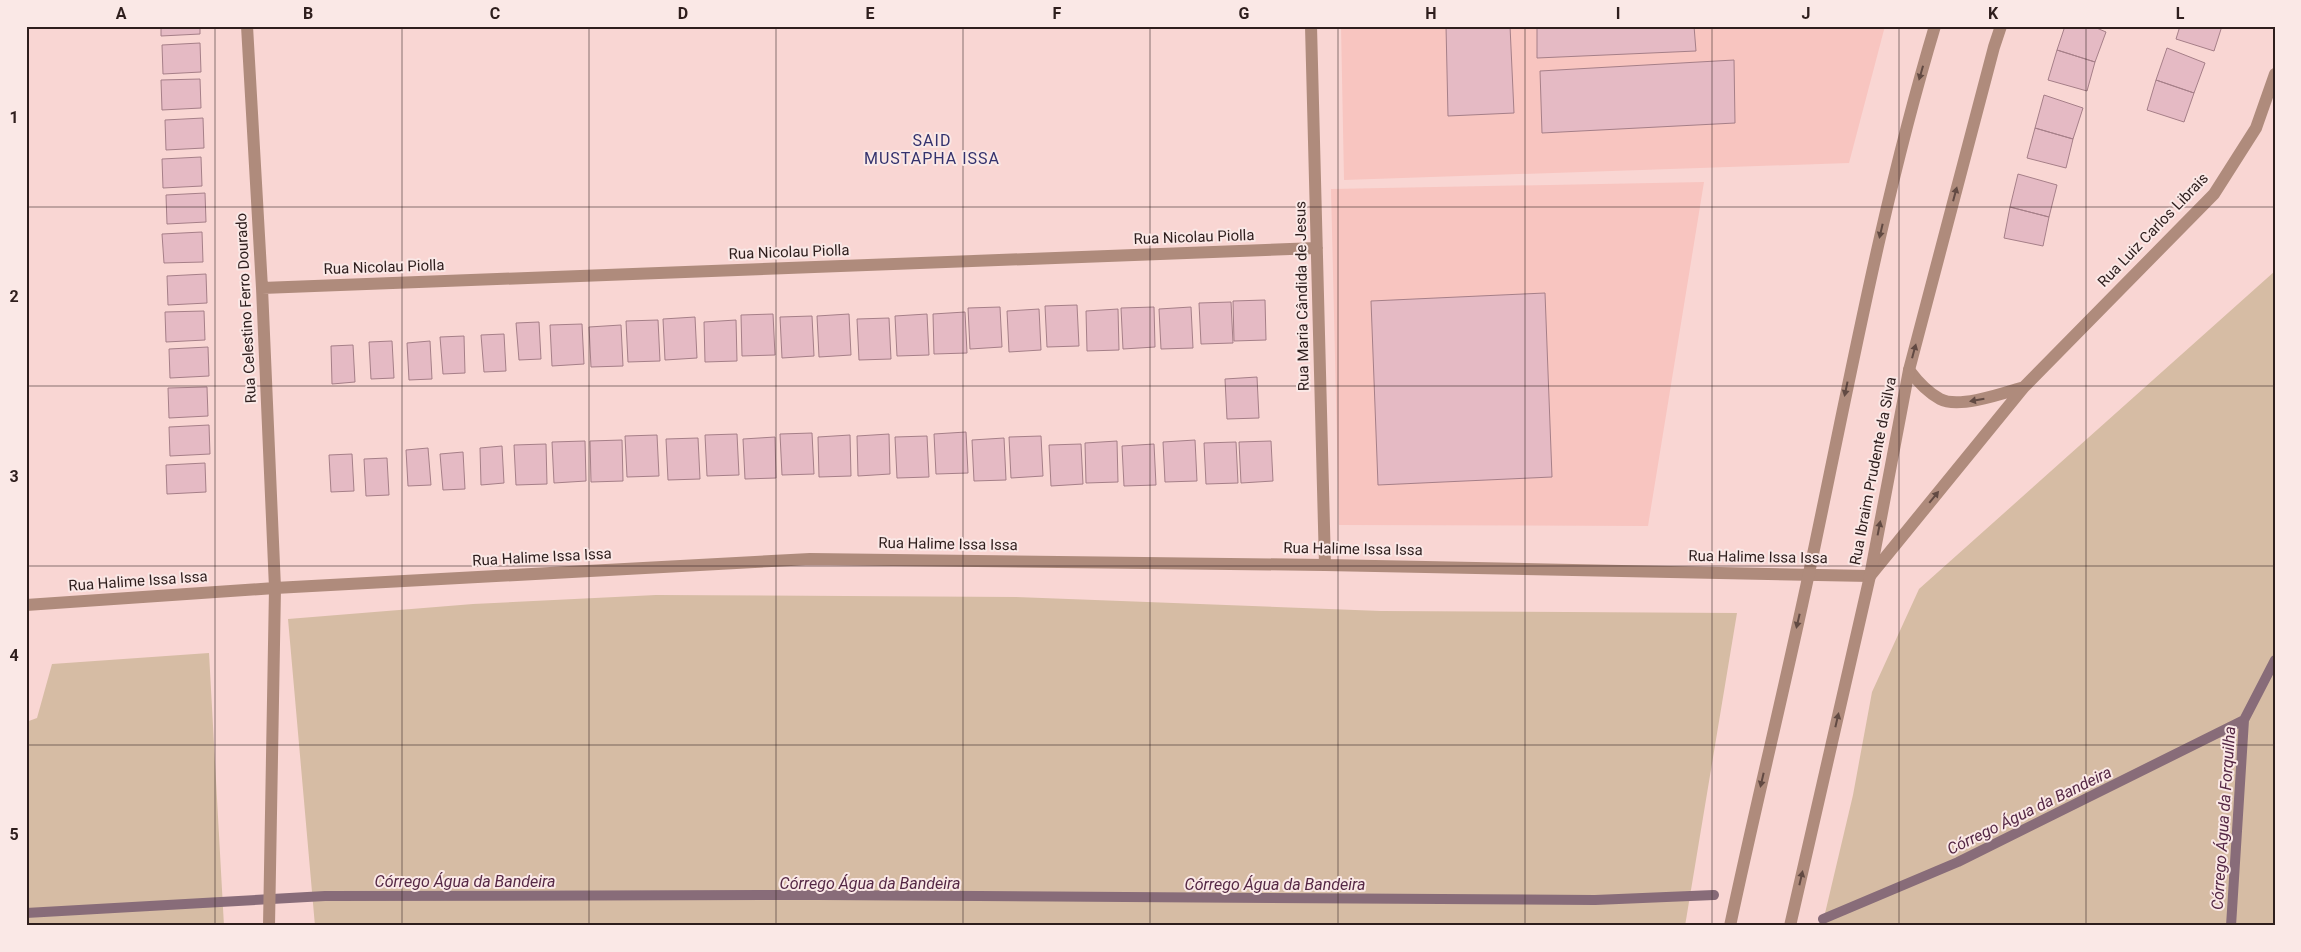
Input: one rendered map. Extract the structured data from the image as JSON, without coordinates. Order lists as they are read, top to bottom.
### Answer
{
  "streets": {
    "street": [
      "Rua Luiz Carlos Librais",
      "Rua Nicolau Piolla",
      "Rua Maria Cândida de Jesus",
      "Rua Celestino Ferro Dourado",
      "Rua Ibraim Prudente da Silva",
      "Rua Halime Issa Issa"
    ]
  },
  "crossings": [
    ["Rua Luiz Carlos Librais", "Rua Ibraim Prudente da Silva"],
    ["Rua Luiz Carlos Librais", "Rua Halime Issa Issa"],
    ["Rua Nicolau Piolla", "Rua Maria Cândida de Jesus"],
    ["Rua Nicolau Piolla", "Rua Celestino Ferro Dourado"],
    ["Rua Maria Cândida de Jesus", "Rua Halime Issa Issa"],
    ["Rua Celestino Ferro Dourado", "Rua Halime Issa Issa"],
    ["Rua Ibraim Prudente da Silva", "Rua Halime Issa Issa"]
  ],
  "districts": ["SAID MUSTAPHA ISSA"],
  "water": ["Córrego Água da Bandeira", "Córrego Água da Forquilha"],
  "grid": {
    "columns": [
      "A",
      "B",
      "C",
      "D",
      "E",
      "F",
      "G",
      "H",
      "I",
      "J",
      "K",
      "L"
    ],
    "rows": [
      "1",
      "2",
      "3",
      "4",
      "5"
    ]
  }
}
